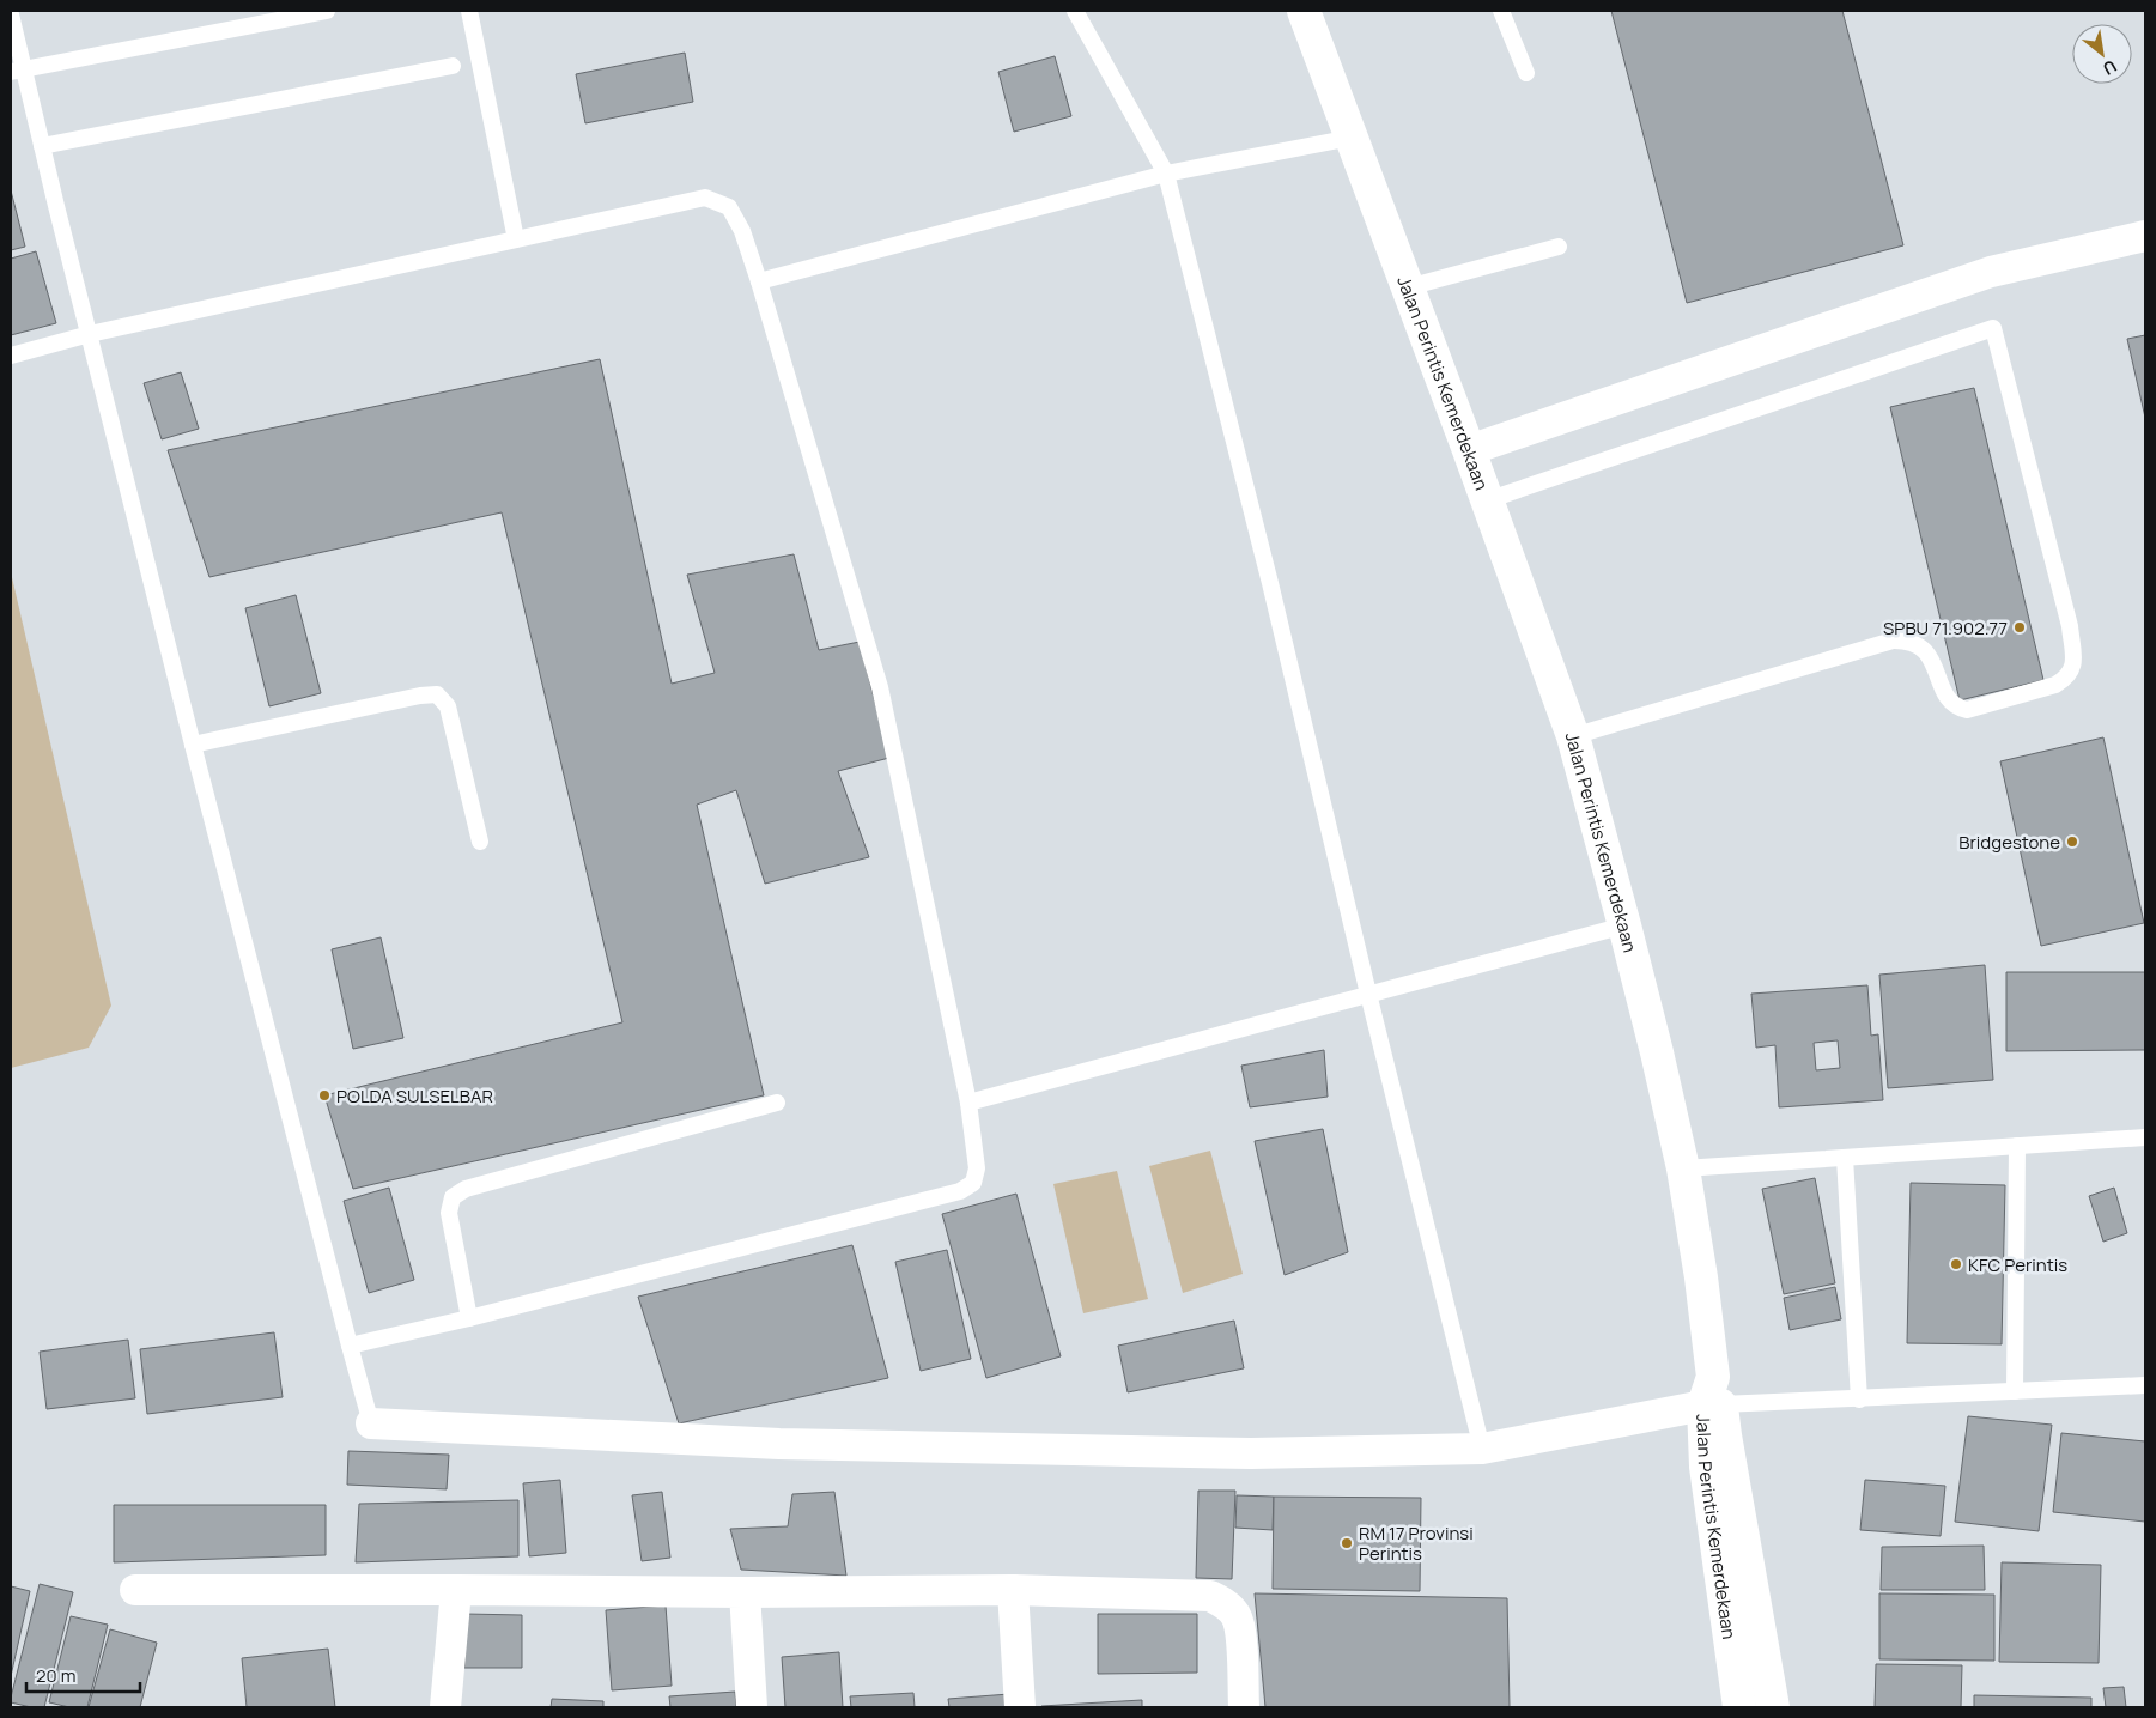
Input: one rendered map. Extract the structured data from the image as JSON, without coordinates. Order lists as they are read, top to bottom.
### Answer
{
  "streets": {
    "highway": ["Jalan Perintis Kemerdekaan"]
  },
  "places": [
    "SPBU 71.902.77",
    "Bridgestone",
    "POLDA SULSELBAR",
    "KFC Perintis",
    "RM 17 Provinsi Perintis"
  ],
  "scale_bar": "20 m",
  "north": "bottom right"
}
